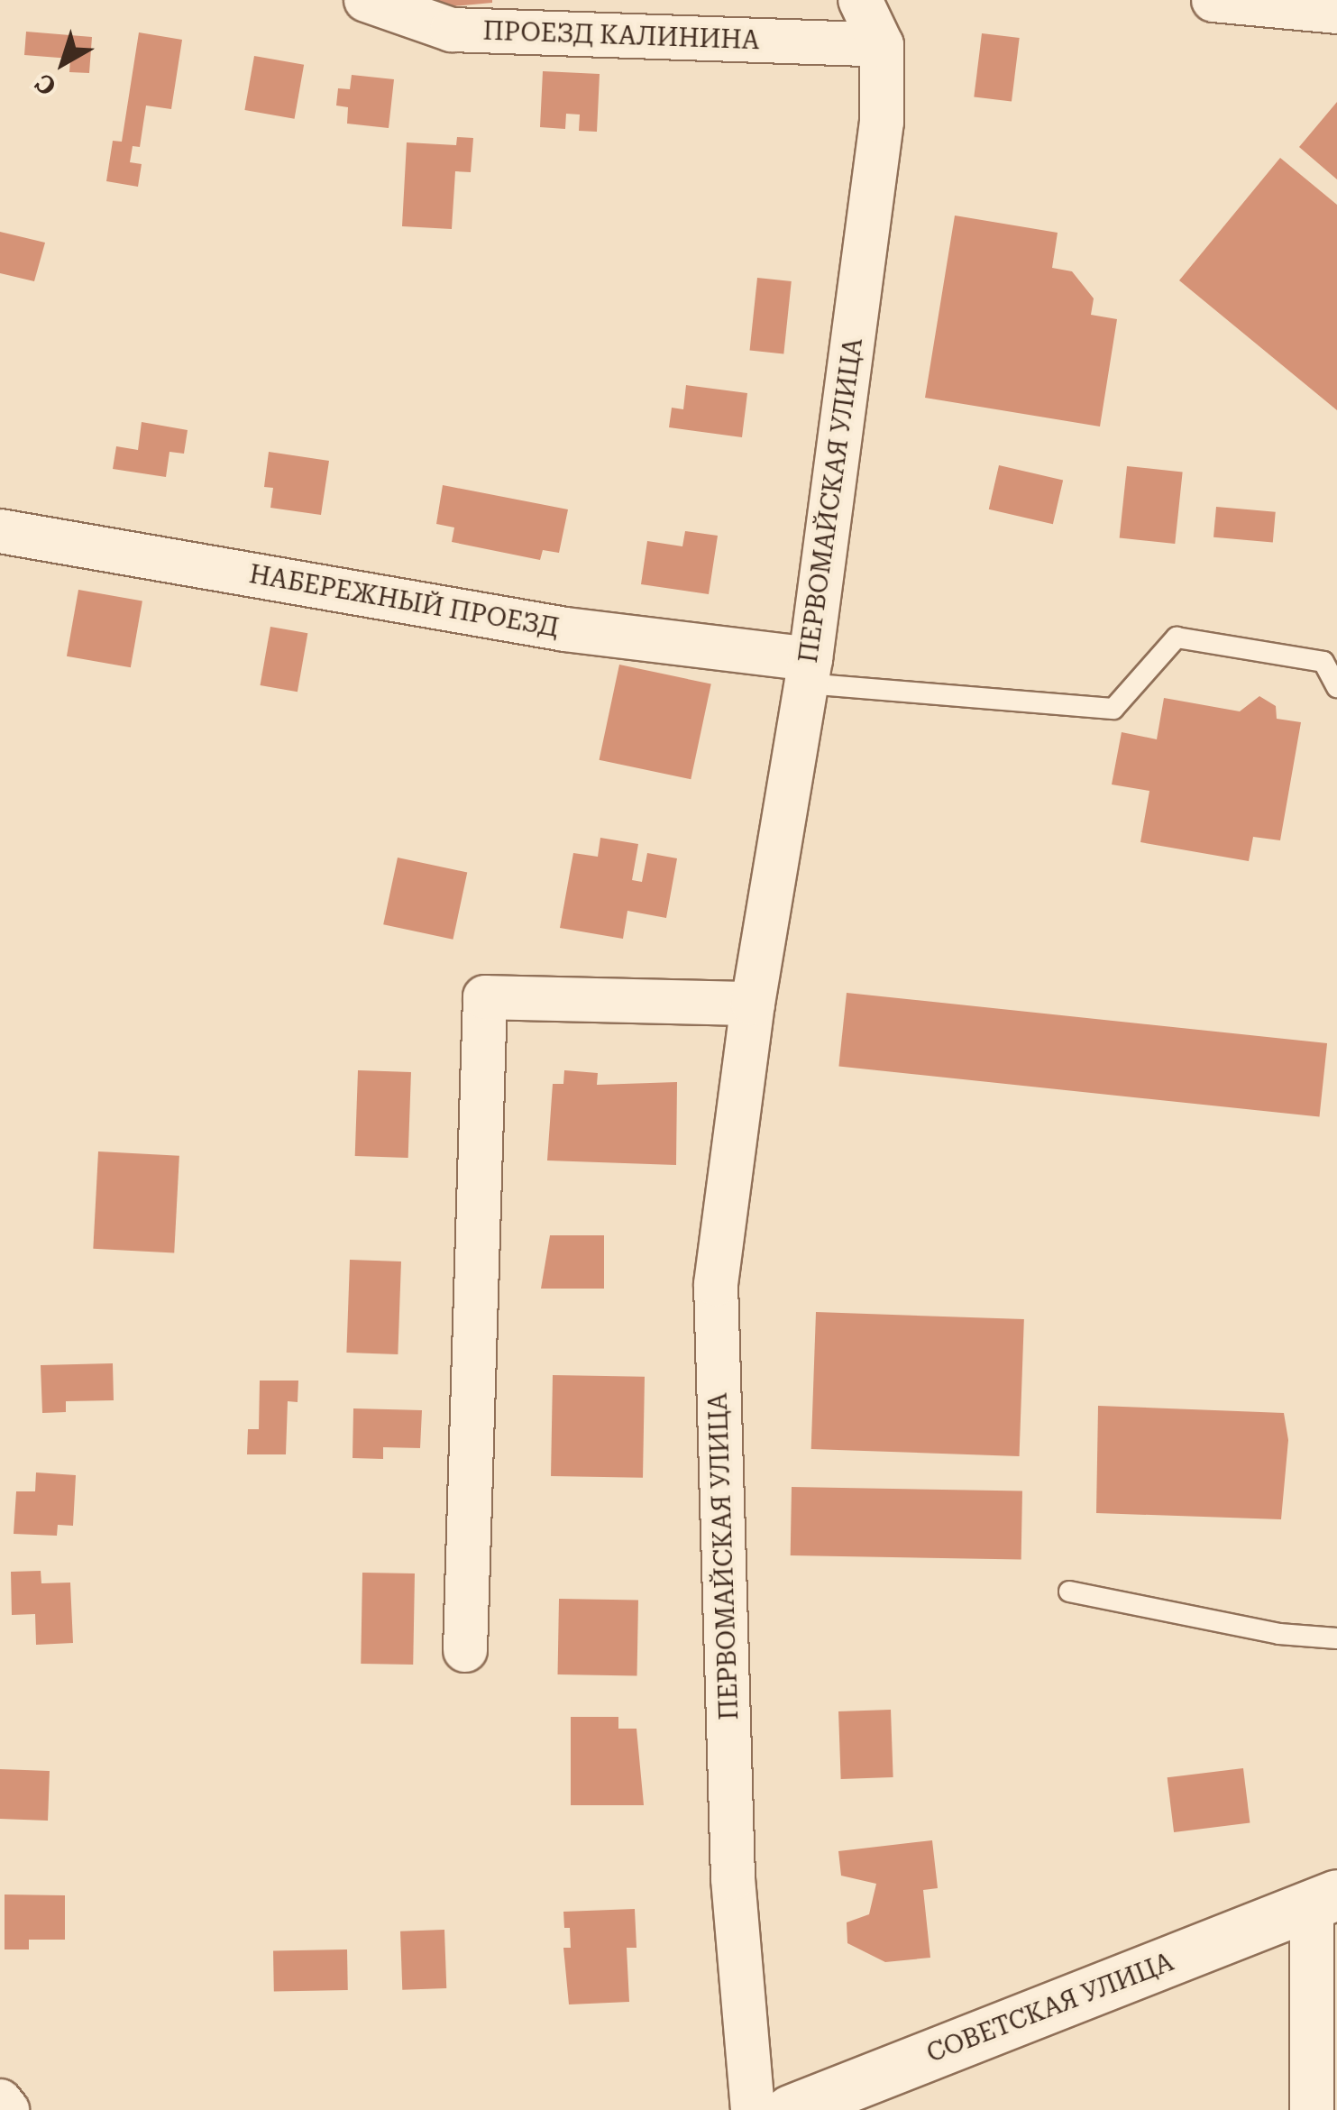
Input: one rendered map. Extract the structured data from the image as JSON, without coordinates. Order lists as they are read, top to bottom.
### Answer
{
  "streets": {
    "main road": ["СОВЕТСКАЯ УЛИЦА"],
    "street": ["ПРОЕЗД КАЛИНИНА", "ПЕРВОМАЙСКАЯ УЛИЦА", "НАБЕРЕЖНЫЙ ПРОЕЗД"]
  },
  "crossings": [
    ["ПРОЕЗД КАЛИНИНА", "ПЕРВОМАЙСКАЯ УЛИЦА"],
    ["ПЕРВОМАЙСКАЯ УЛИЦА", "НАБЕРЕЖНЫЙ ПРОЕЗД"]
  ],
  "north": "bottom left"
}
